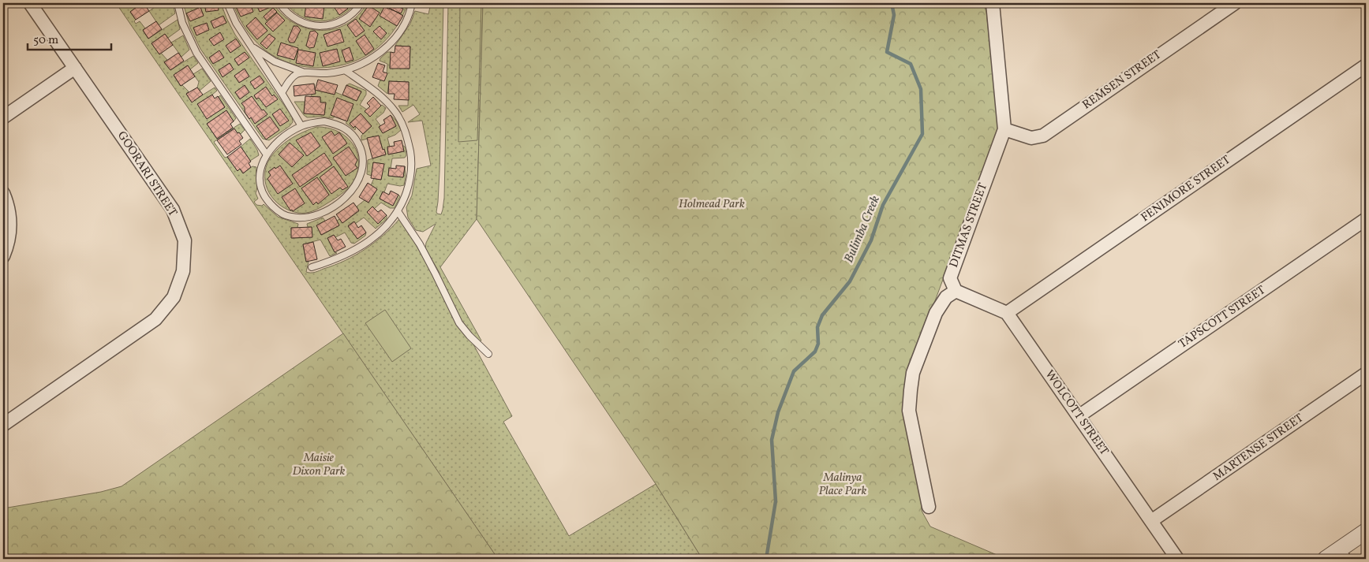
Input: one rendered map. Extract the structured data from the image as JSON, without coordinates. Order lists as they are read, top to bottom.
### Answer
{
  "streets": {
    "street": [
      "REMSEN STREET",
      "GOORARI STREET",
      "FENIMORE STREET",
      "DITMAS STREET",
      "TAPSCOTT STREET",
      "WOLCOTT STREET",
      "MARTENSE STREET"
    ]
  },
  "crossings": [
    ["REMSEN STREET", "DITMAS STREET"],
    ["FENIMORE STREET", "WOLCOTT STREET"],
    ["TAPSCOTT STREET", "WOLCOTT STREET"],
    ["WOLCOTT STREET", "MARTENSE STREET"]
  ],
  "water": ["Bulimba Creek"],
  "parks": ["Holmead Park", "Maisie Dixon Park", "Malinya Place Park"],
  "scale_bar": "50 m"
}
